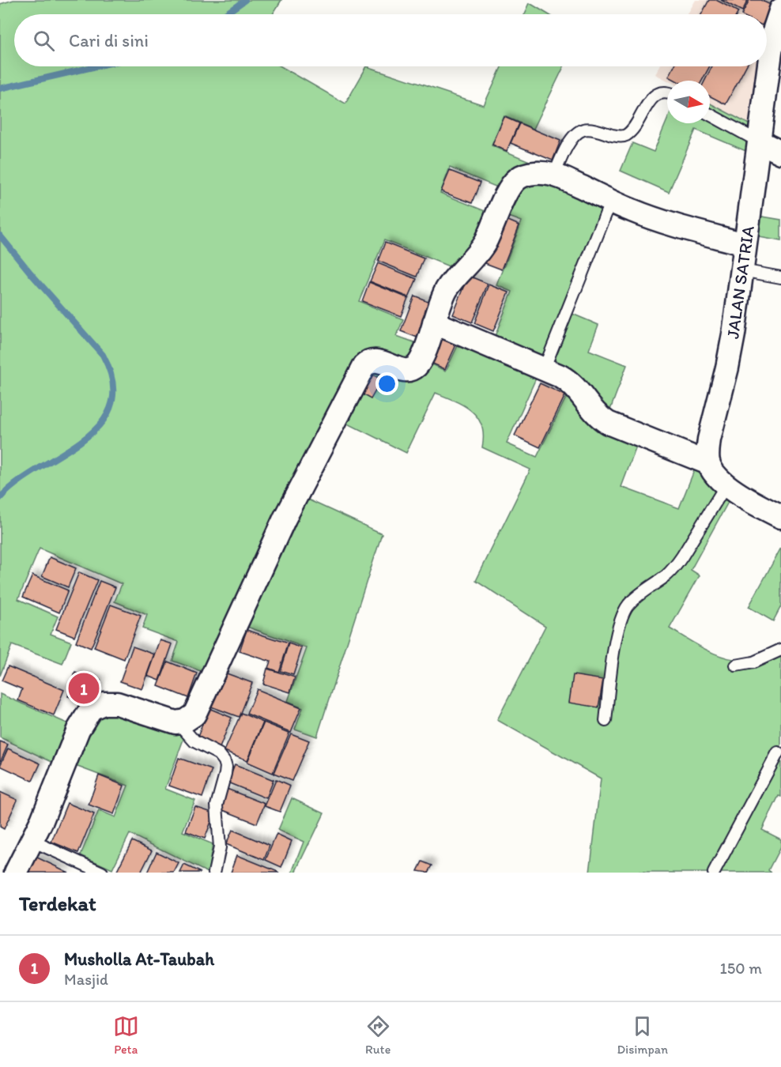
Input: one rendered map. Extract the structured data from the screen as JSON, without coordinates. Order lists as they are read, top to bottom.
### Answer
{
  "streets": {
    "street": ["JALAN SATRIA"]
  },
  "north": "right",
  "page": {
    "search": "Cari di sini",
    "pins": "1",
    "heading": "Terdekat",
    "list": [
      {
        "mark": "1",
        "name": "Musholla At-Taubah",
        "note": "Masjid",
        "value": "150 m"
      }
    ],
    "nav": ["Peta", "Rute", "Disimpan"]
  }
}
